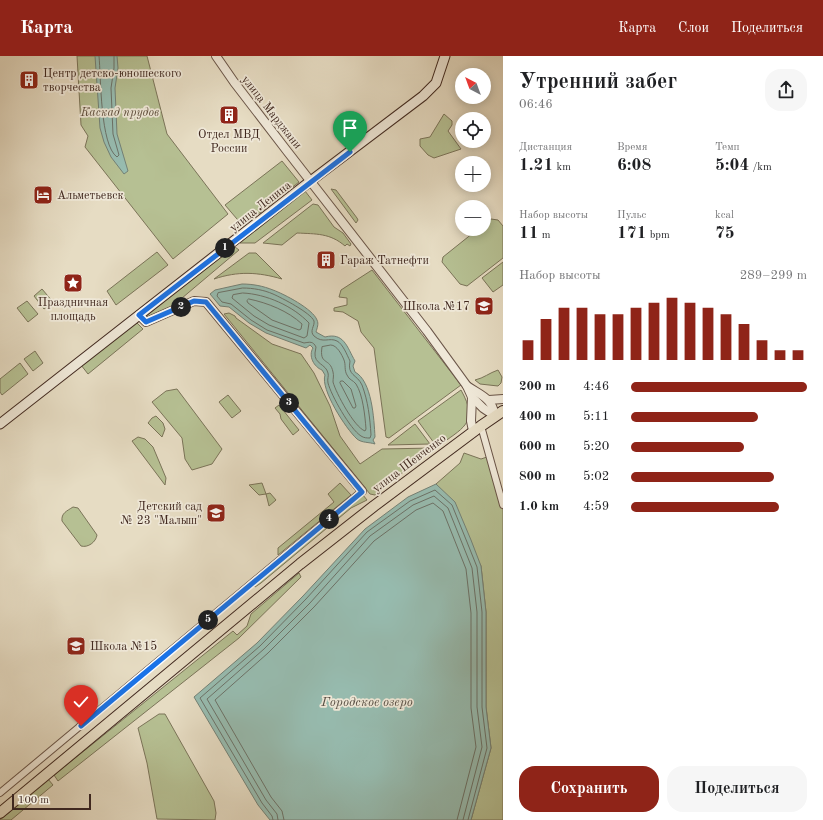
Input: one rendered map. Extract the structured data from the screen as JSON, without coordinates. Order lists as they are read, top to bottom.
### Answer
{
  "streets": {
    "main road": ["улица Ленина", "улица Шевченко"],
    "street": ["улица Марджани"]
  },
  "crossings": [
    ["улица Марджани", "улица Ленина"]
  ],
  "water": ["Городское озеро"],
  "parks": ["Каскад прудов"],
  "places": {
    "building": ["Центр детско-юношеского творчества", "Отдел МВД России", "Гараж Татнефти"],
    "hotel": ["Альметьевск"],
    "place": ["Праздничная площадь"],
    "school or university": ["Школа №17", "Детский сад № 23 \"Малыш\"", "Школа №15"]
  },
  "scale_bar": "100 m",
  "north": "top left",
  "page": {
    "header": "Карта",
    "nav": ["Карта", "Слои", "Поделиться"],
    "heading": ["Утренний забег", "06:46"],
    "map_buttons": ["+", "−"],
    "stats": [
      ["Дистанция", "1.21 km"],
      ["Время", "6:08"],
      ["Темп", "5:04 /km"],
      ["Набор высоты", "11 m"],
      ["Пульс", "171 bpm"],
      ["kcal", "75"]
    ],
    "pins": [
      "1",
      "2",
      "3",
      "4",
      "5"
    ],
    "chart": ["Набор высоты", "289–299 m"],
    "list": [
      {
        "name": "200 m",
        "note": "4:46"
      },
      {
        "name": "400 m",
        "note": "5:11"
      },
      {
        "name": "600 m",
        "note": "5:20"
      },
      {
        "name": "800 m",
        "note": "5:02"
      },
      {
        "name": "1.0 km",
        "note": "4:59"
      }
    ],
    "buttons": ["Сохранить", "Поделиться"],
    "scale": "100 m"
  }
}
